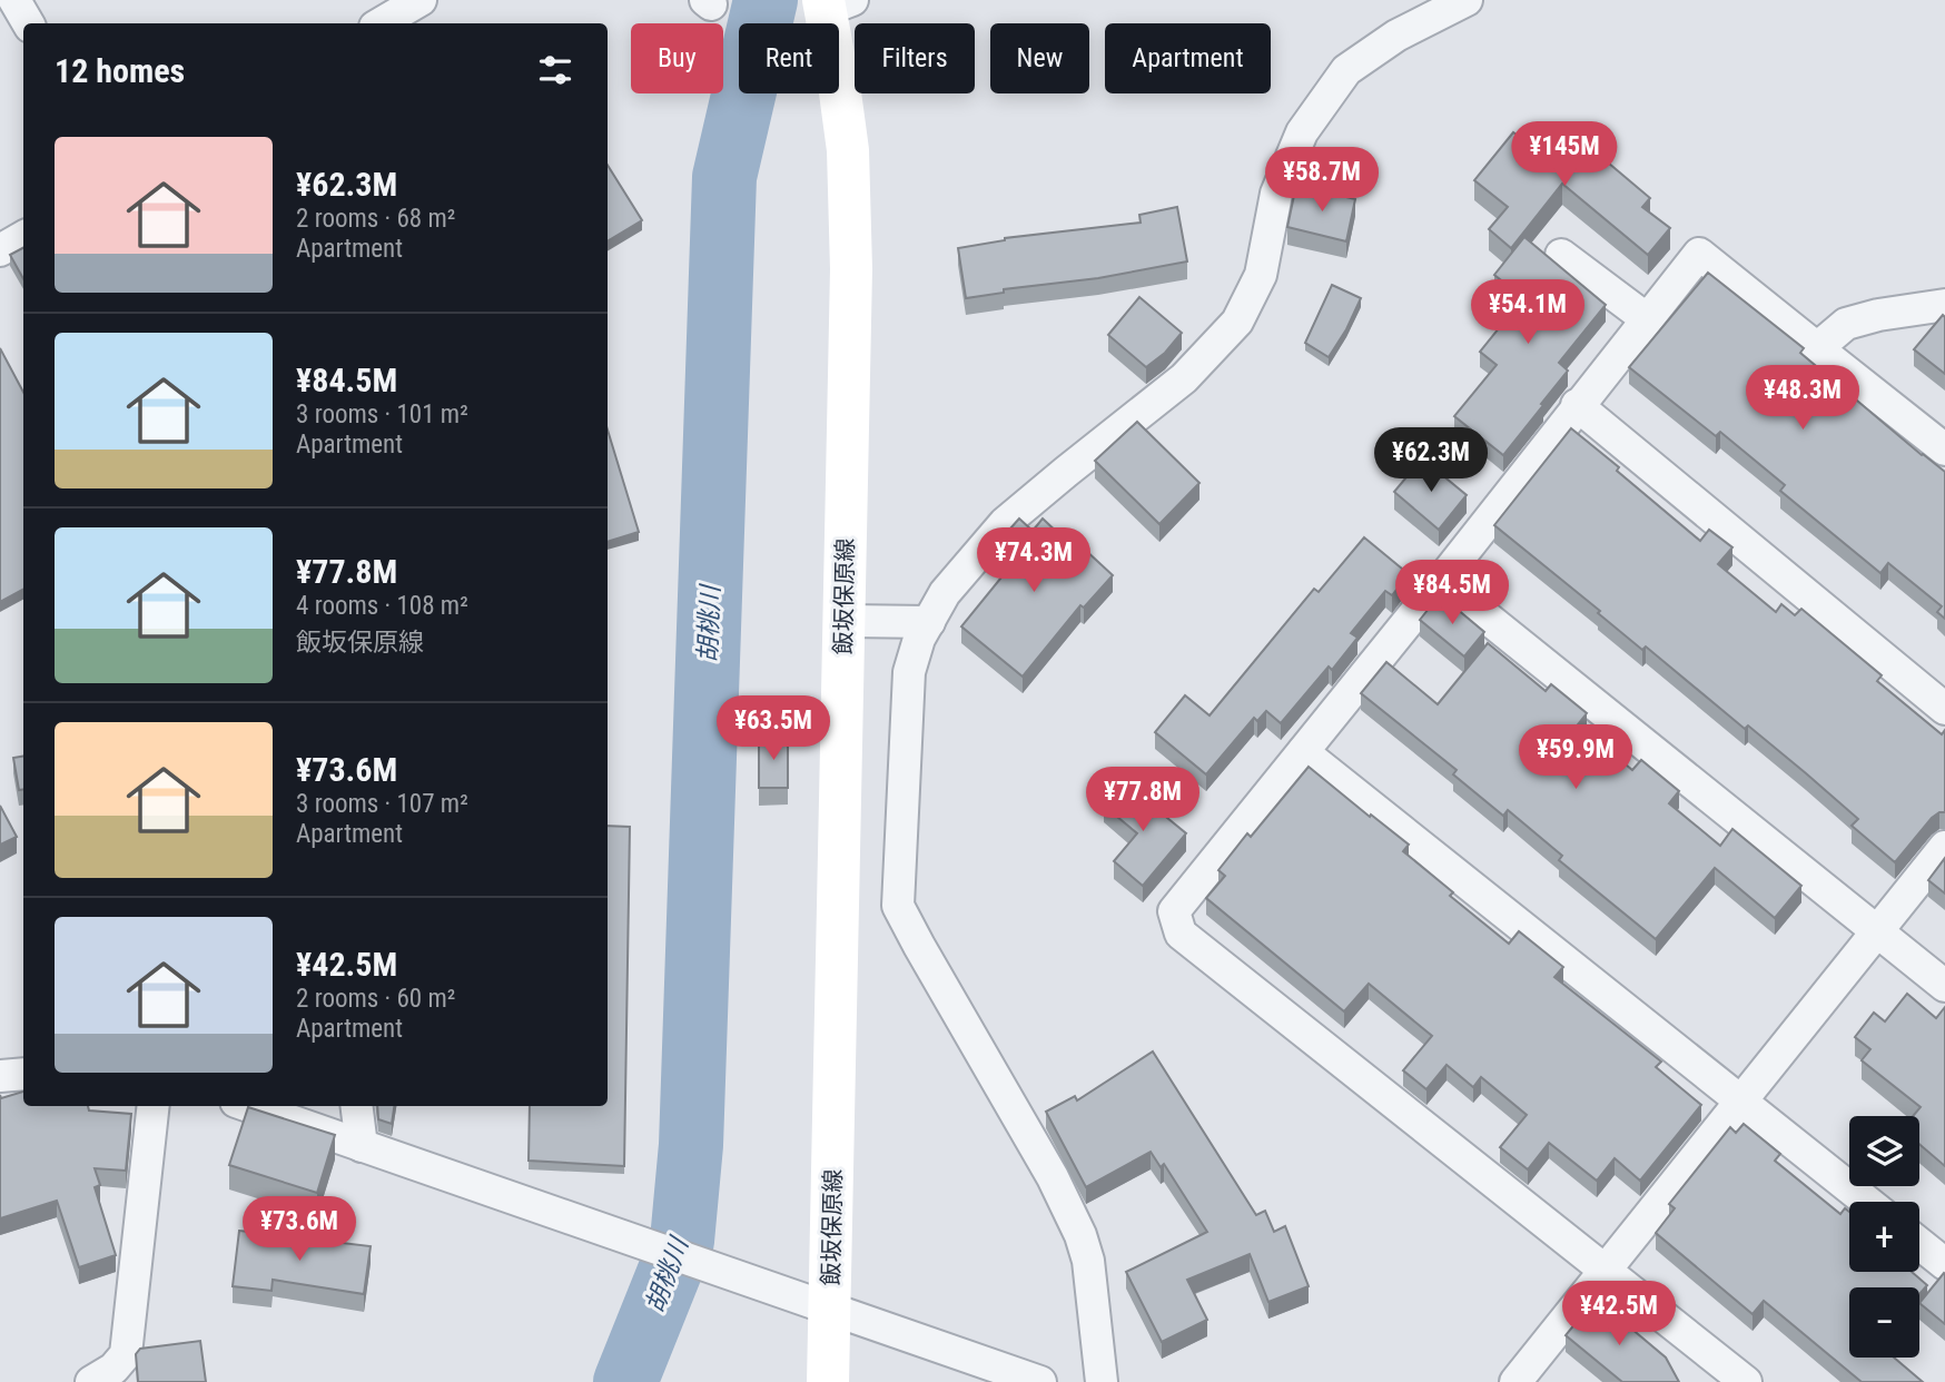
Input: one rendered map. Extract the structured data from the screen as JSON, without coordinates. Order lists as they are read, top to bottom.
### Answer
{
  "streets": {
    "main road": ["飯坂保原線"]
  },
  "water": ["胡桃川"],
  "page": {
    "chip": [
      "Buy",
      "Rent",
      "Filters",
      "New",
      "Apartment"
    ],
    "heading": "12 homes",
    "list": [
      {
        "name": "¥62.3M",
        "note": "2 rooms · 68 m² · Apartment"
      },
      {
        "name": "¥84.5M",
        "note": "3 rooms · 101 m² · Apartment"
      },
      {
        "name": "¥77.8M",
        "note": "4 rooms · 108 m² · 飯坂保原線"
      },
      {
        "name": "¥73.6M",
        "note": "3 rooms · 107 m² · Apartment"
      },
      {
        "name": "¥42.5M",
        "note": "2 rooms · 60 m² · Apartment"
      }
    ],
    "price": [
      "¥145M",
      "¥58.7M",
      "¥54.1M",
      "¥48.3M",
      "¥62.3M",
      "¥74.3M",
      "¥84.5M",
      "¥63.5M",
      "¥59.9M",
      "¥77.8M",
      "¥73.6M",
      "¥42.5M"
    ],
    "map_buttons": ["+", "−"]
  }
}
